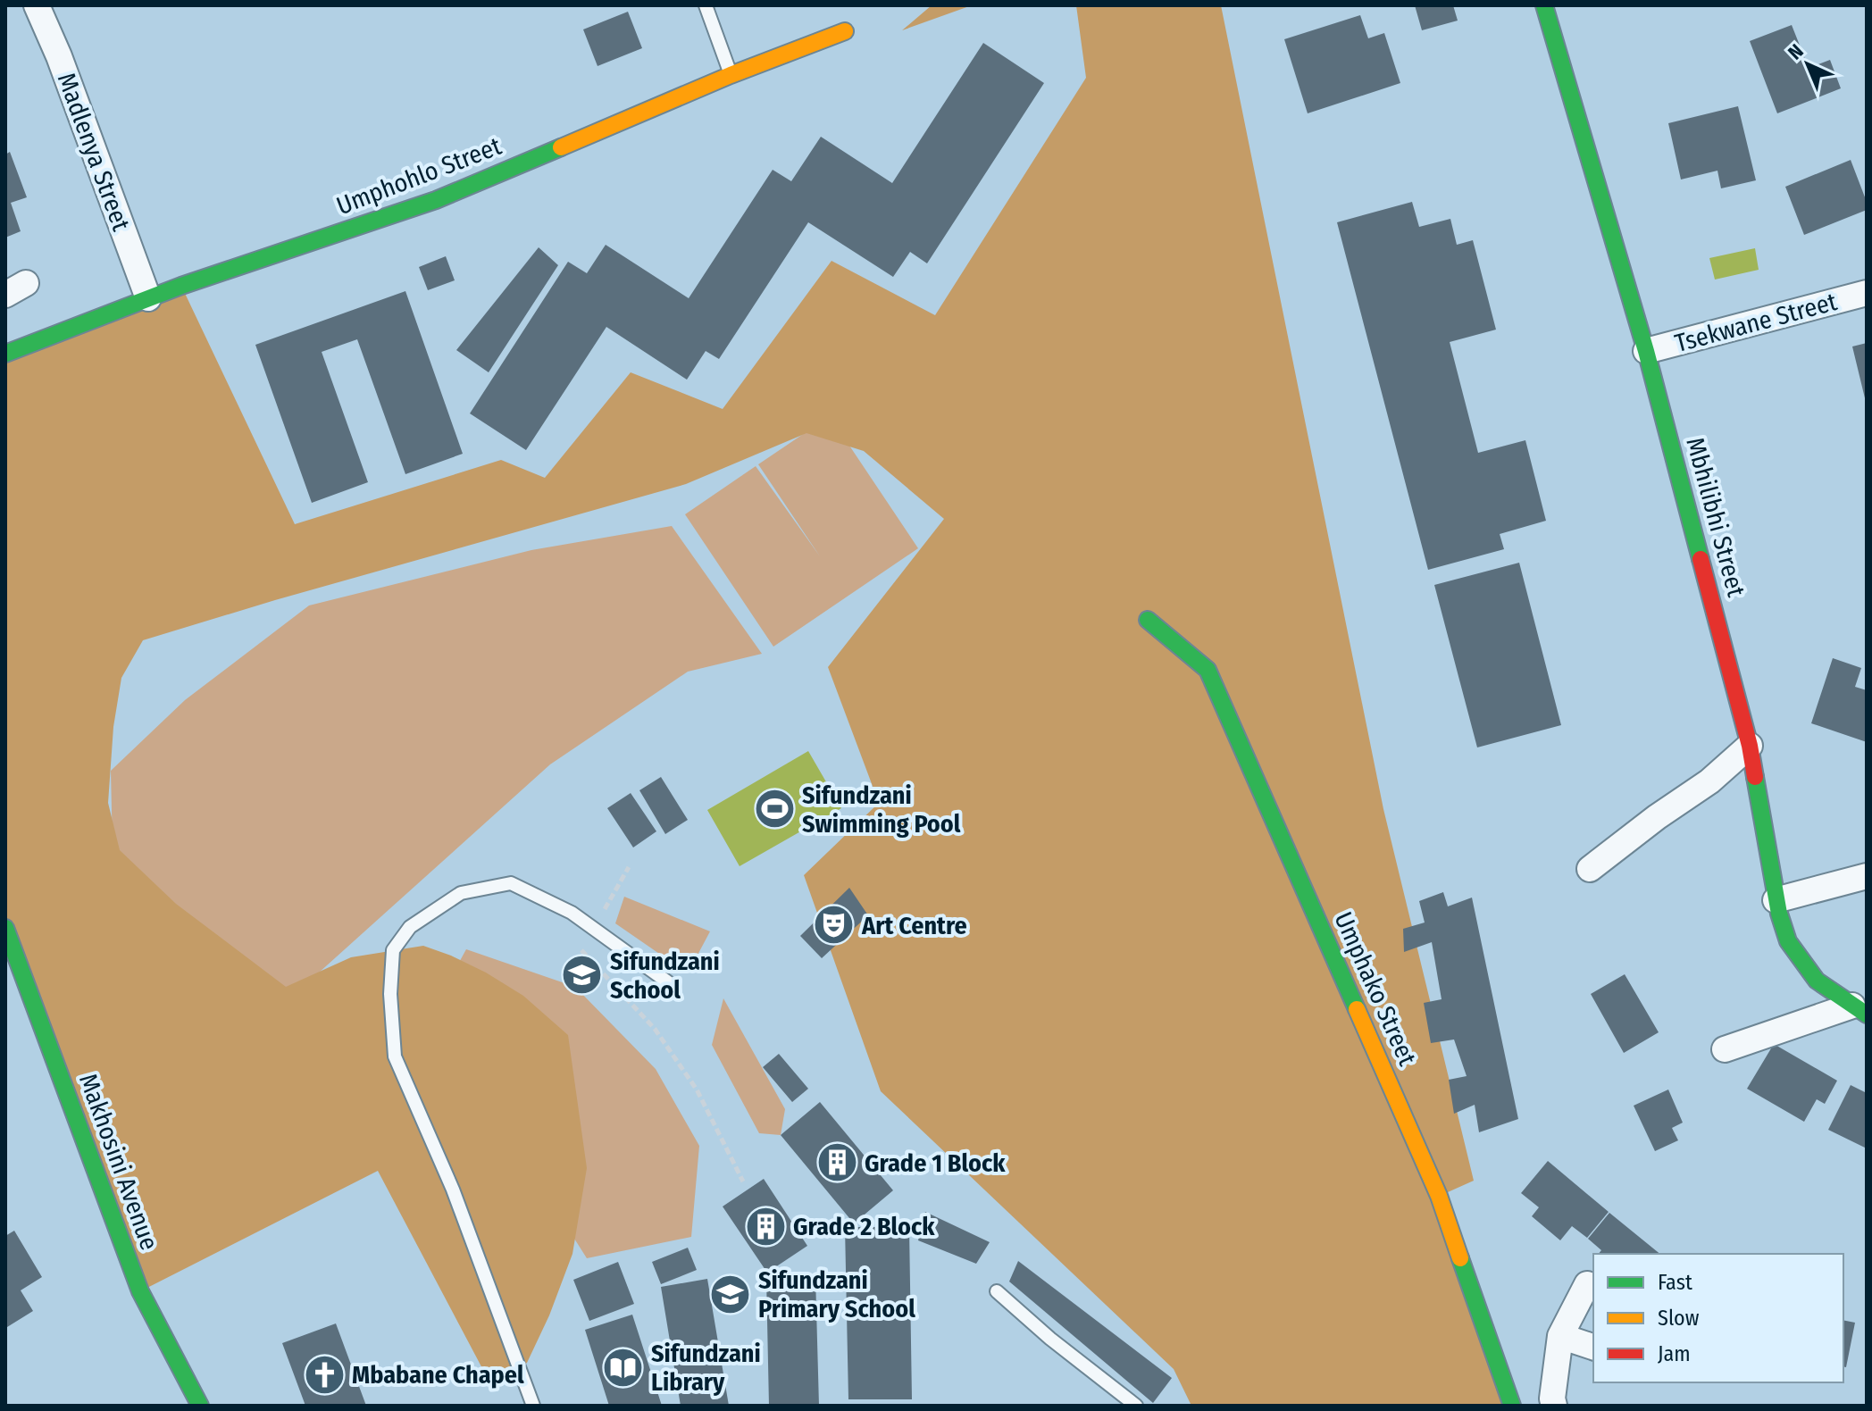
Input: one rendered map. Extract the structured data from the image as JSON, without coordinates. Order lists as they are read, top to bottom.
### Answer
{
  "streets": {
    "street": [
      "Madlenya Street",
      "Umphohlo Street",
      "Tsekwane Street",
      "Mbhilibhi Street",
      "Umphako Street",
      "Makhosini Avenue"
    ]
  },
  "crossings": [
    ["Madlenya Street", "Umphohlo Street"],
    ["Tsekwane Street", "Mbhilibhi Street"]
  ],
  "places": {
    "sports": ["Sifundzani Swimming Pool"],
    "theatre": ["Art Centre"],
    "school or university": ["Sifundzani School", "Sifundzani Primary School"],
    "building": ["Grade 1 Block", "Grade 2 Block"],
    "library": ["Sifundzani Library"],
    "church": ["Mbabane Chapel"]
  },
  "legend": ["Fast", "Slow", "Jam"],
  "north": "top left"
}
